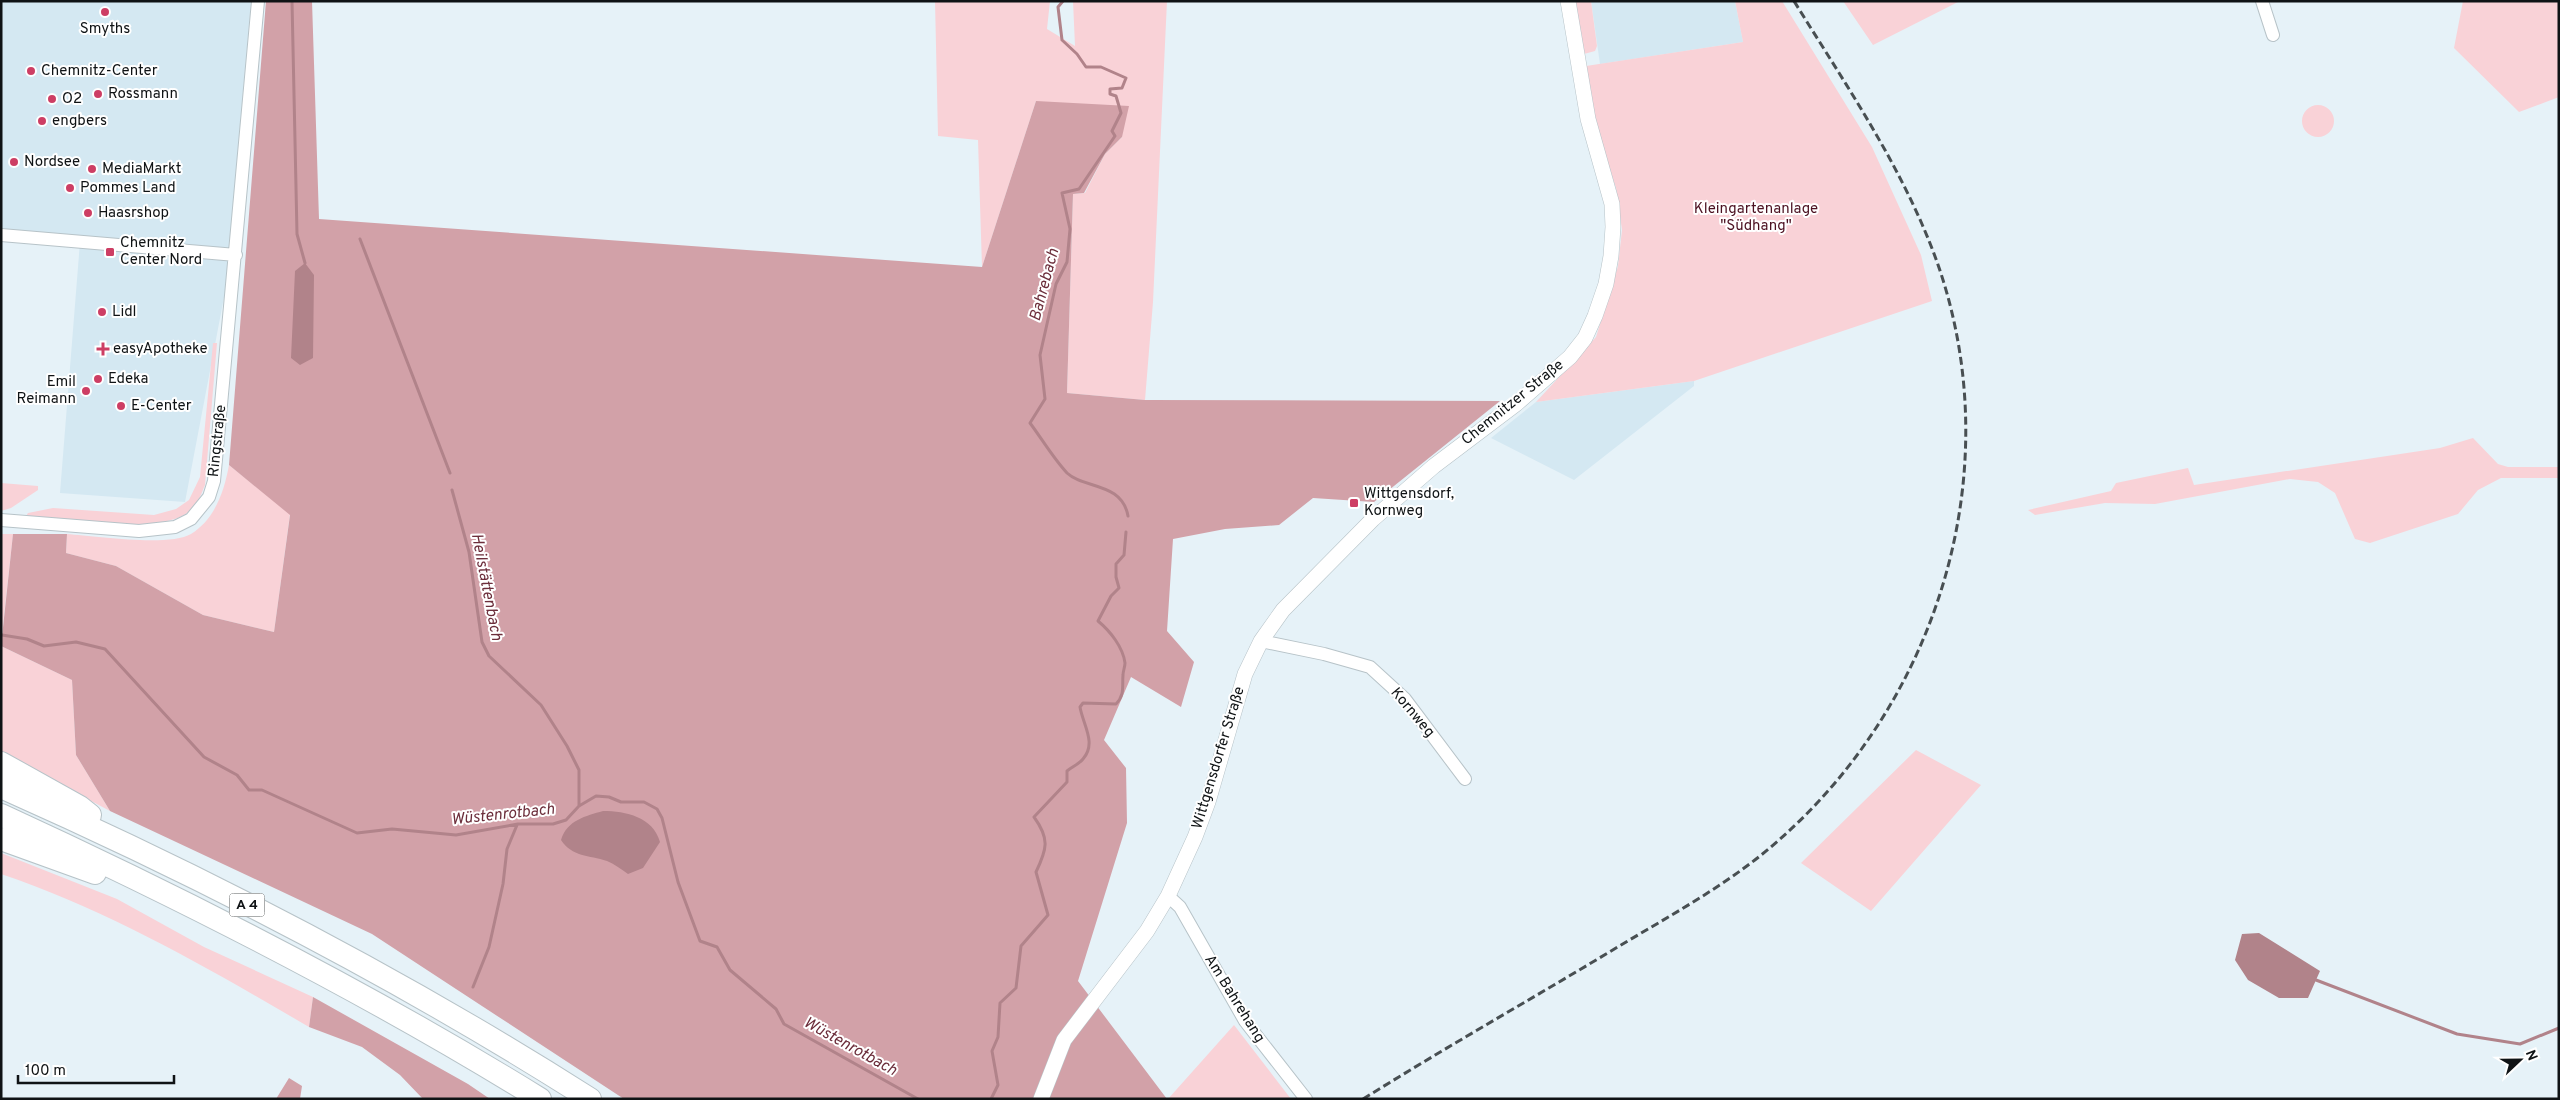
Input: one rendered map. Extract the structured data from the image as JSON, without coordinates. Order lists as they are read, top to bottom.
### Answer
{
  "streets": {
    "highway": ["A 4"],
    "street": [
      "Chemnitzer Straße",
      "Ringstraße",
      "Kornweg",
      "Wittgensdorfer Straße",
      "Am Bahrehang"
    ]
  },
  "crossings": [
    ["Chemnitzer Straße", "Wittgensdorfer Straße"],
    ["Kornweg", "Wittgensdorfer Straße"],
    ["Wittgensdorfer Straße", "Am Bahrehang"]
  ],
  "water": ["Bahrebach", "Heilstättenbach", "Wüstenrotbach"],
  "parks": ["Kleingartenanlage \"Südhang\""],
  "places": {
    "other": [
      "Smyths",
      "Chemnitz-Center",
      "Rossmann",
      "O2",
      "engbers",
      "Nordsee",
      "MediaMarkt",
      "Pommes Land",
      "Haasrshop",
      "Lidl",
      "Edeka",
      "Emil Reimann",
      "E-Center"
    ],
    "transit": ["Chemnitz Center Nord", "Wittgensdorf, Kornweg"],
    "health": ["easyApotheke"]
  },
  "scale_bar": "100 m",
  "north": "right"
}
